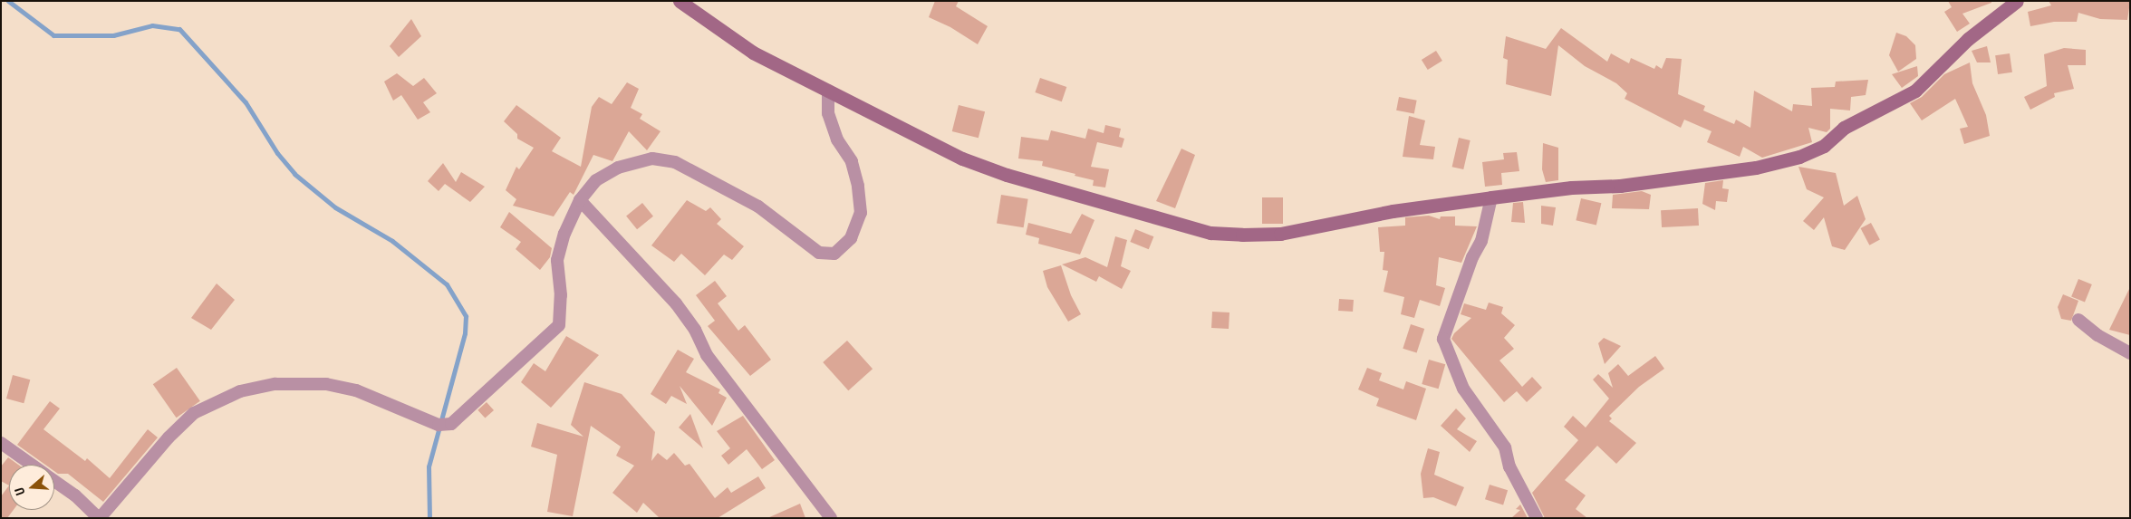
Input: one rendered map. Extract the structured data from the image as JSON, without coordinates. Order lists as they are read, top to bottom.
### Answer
{
  "north": "left"
}
